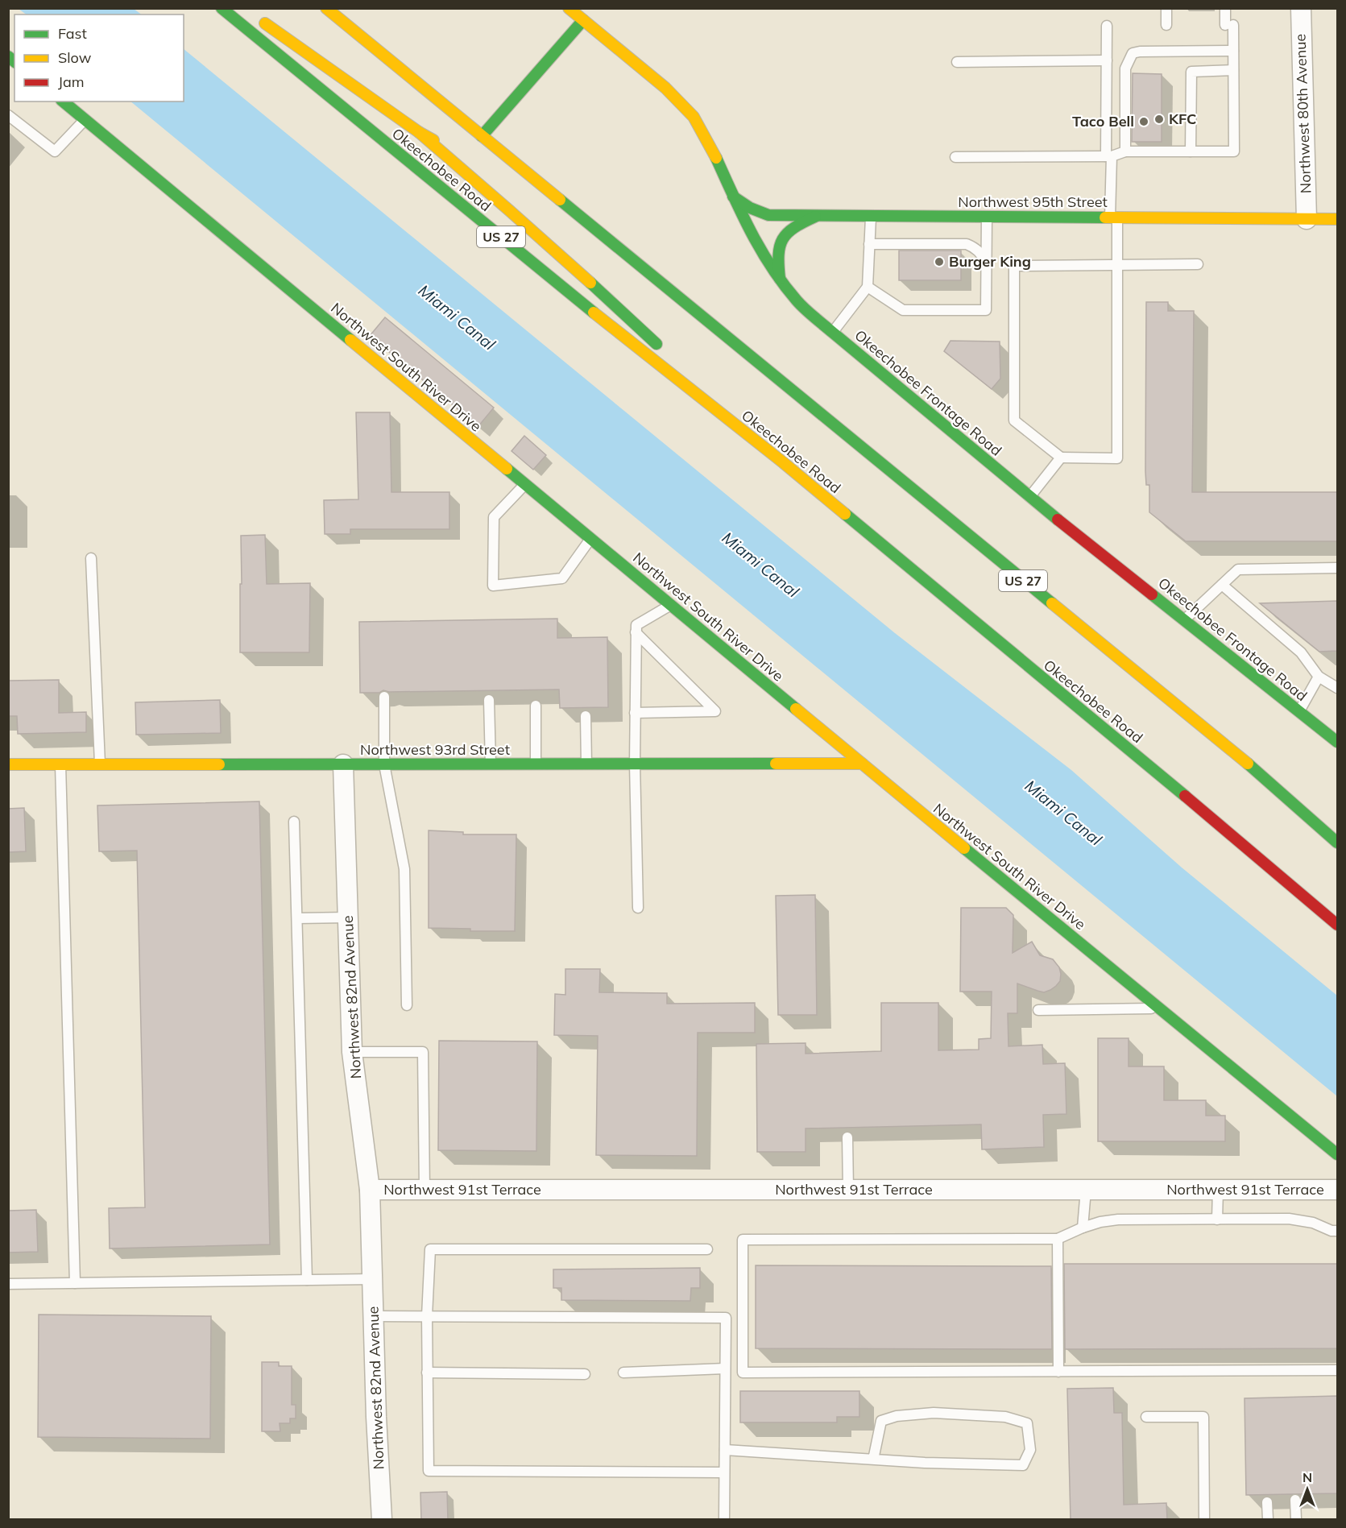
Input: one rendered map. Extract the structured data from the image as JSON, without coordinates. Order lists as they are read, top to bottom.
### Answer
{
  "streets": {
    "main road": [
      "Okeechobee Road",
      "Northwest 95th Street",
      "US 27",
      "Northwest South River Drive",
      "Okeechobee Frontage Road",
      "Northwest 93rd Street"
    ],
    "street": ["Northwest 80th Avenue", "Northwest 82nd Avenue", "Northwest 91st Terrace"]
  },
  "crossings": [
    ["Northwest 80th Avenue", "Northwest 95th Street"],
    ["Northwest 95th Street", "Okeechobee Frontage Road"],
    ["Northwest South River Drive", "Northwest 93rd Street"],
    ["Northwest 93rd Street", "Northwest 82nd Avenue"],
    ["Northwest 82nd Avenue", "Northwest 91st Terrace"]
  ],
  "water": ["Miami Canal"],
  "places": ["KFC", "Taco Bell", "Burger King"],
  "legend": ["Fast", "Slow", "Jam"],
  "north": "top"
}
